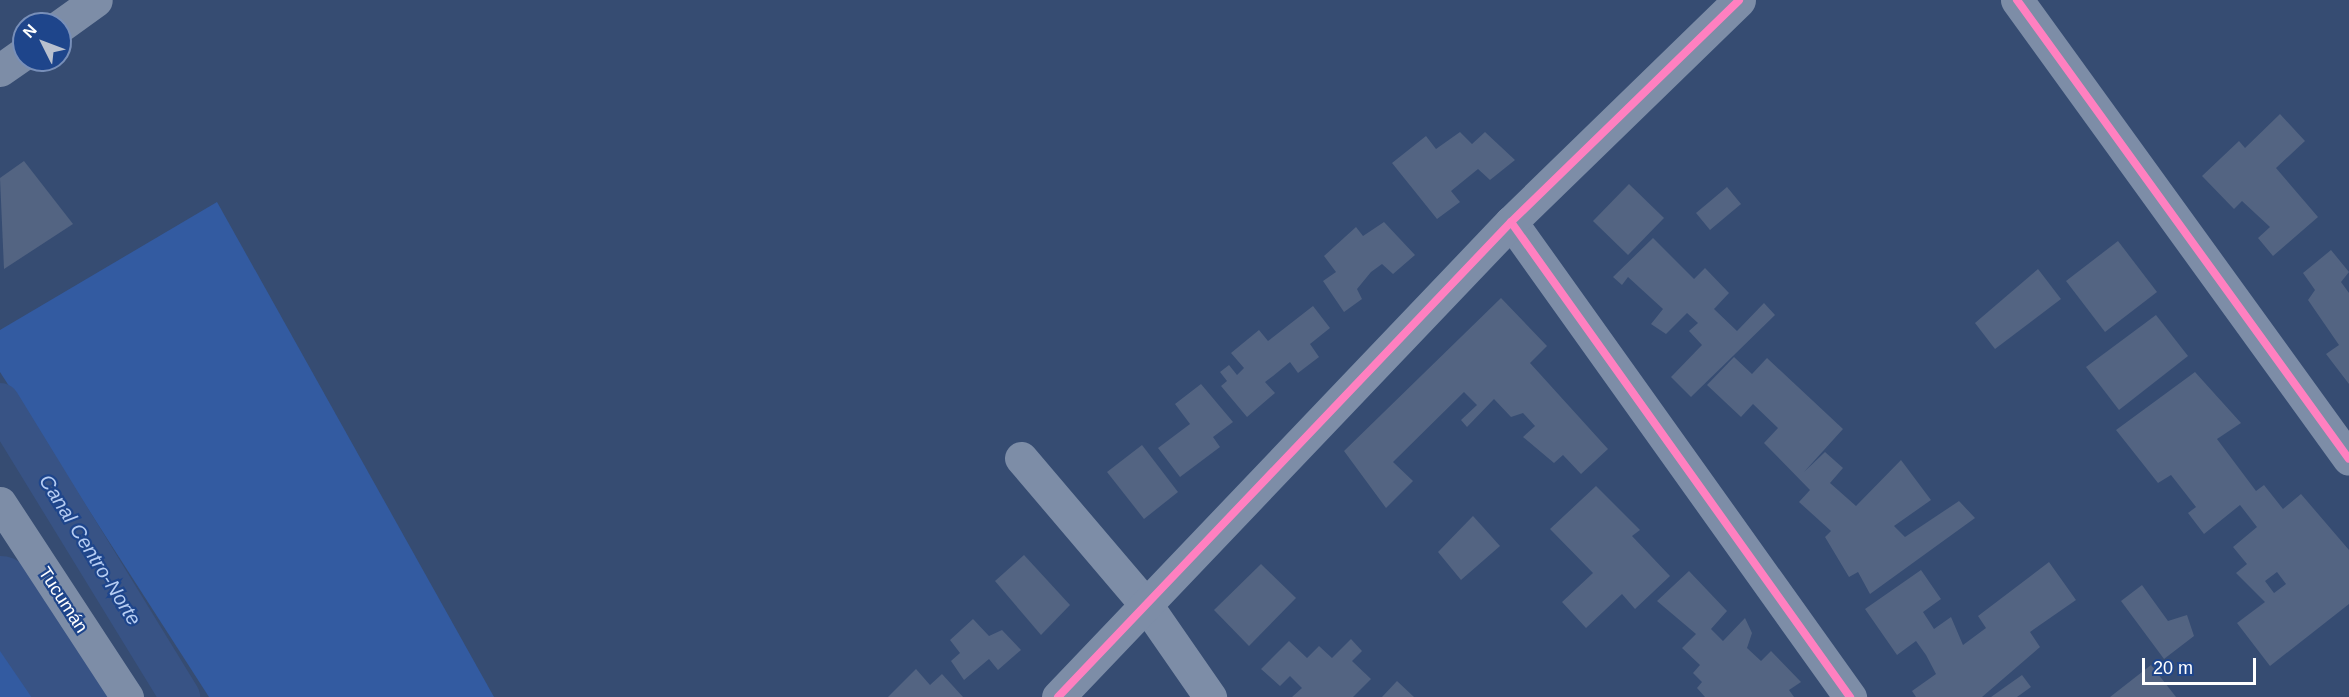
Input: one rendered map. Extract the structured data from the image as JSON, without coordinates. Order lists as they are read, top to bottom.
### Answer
{
  "streets": {
    "street": ["Tucumán"]
  },
  "water": ["Canal Centro-Norte"],
  "scale_bar": "20 m",
  "north": "top left"
}
